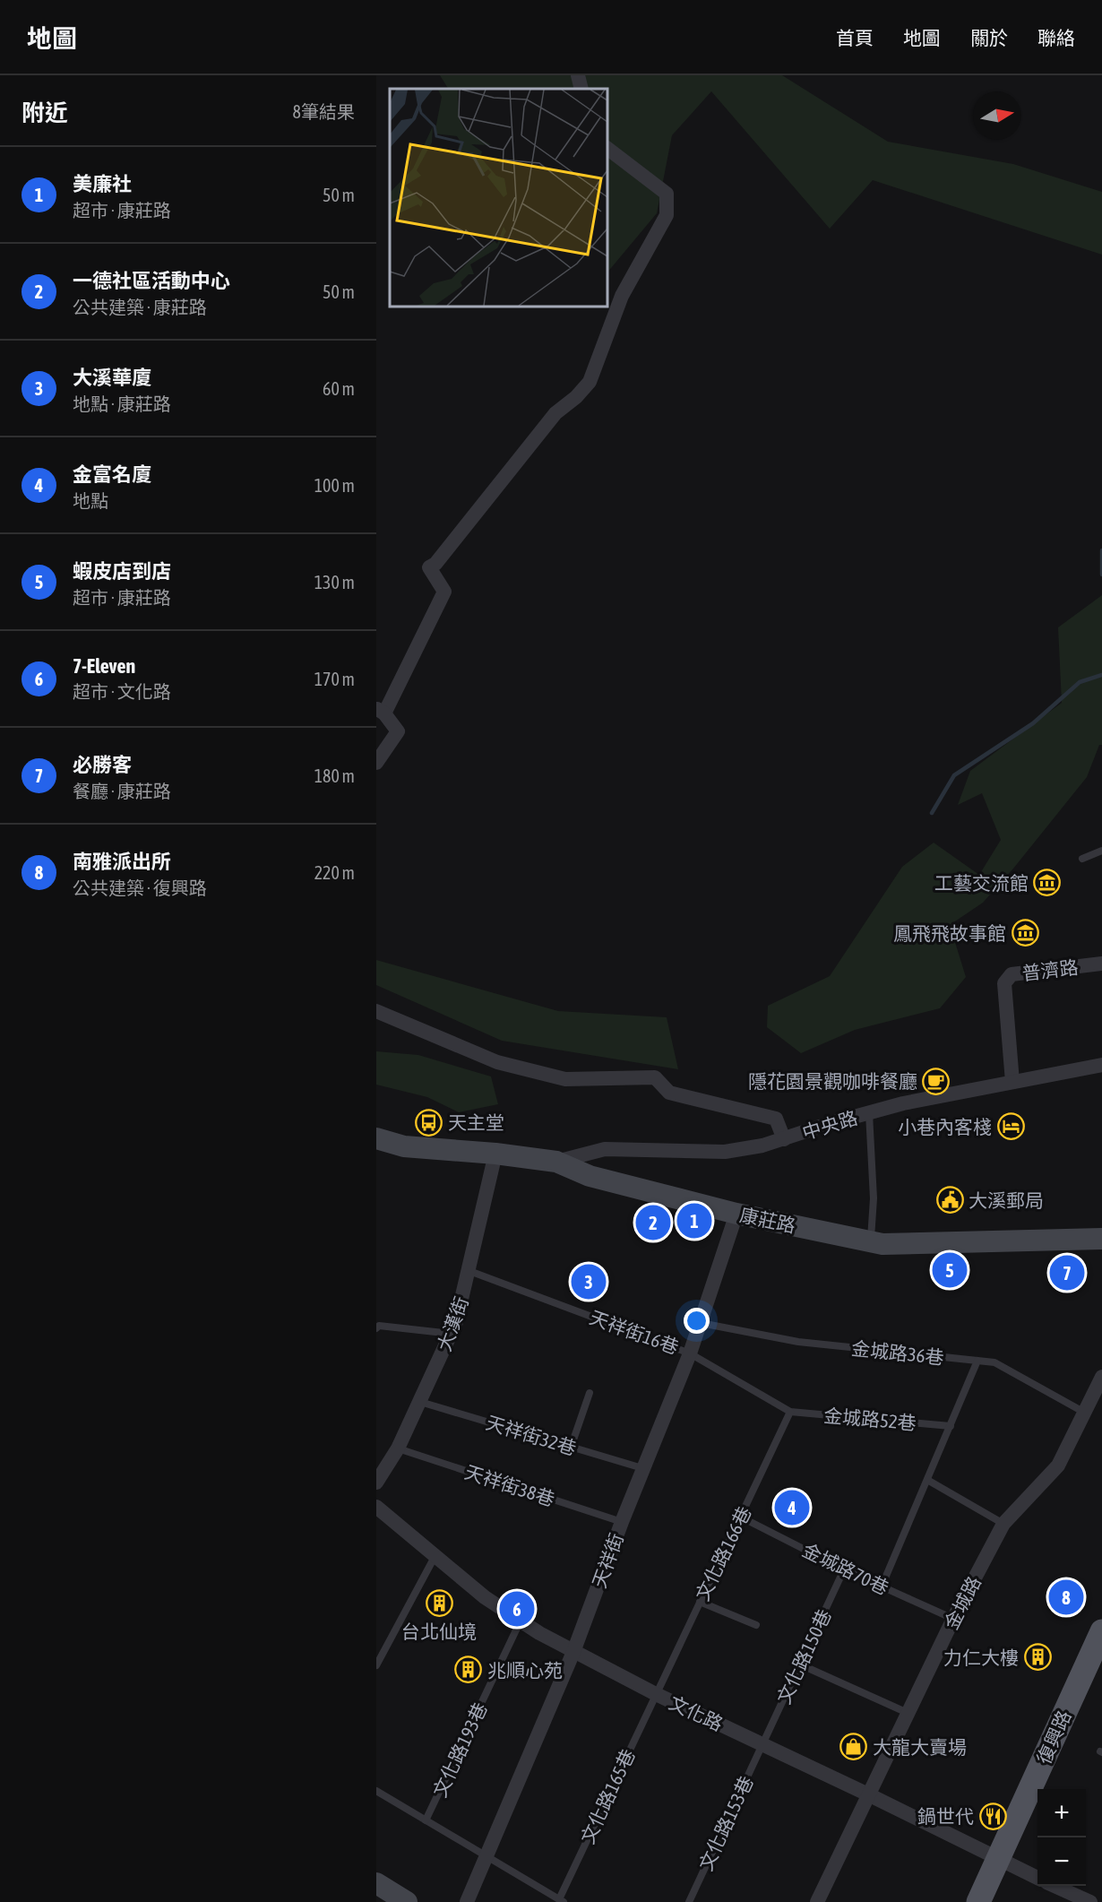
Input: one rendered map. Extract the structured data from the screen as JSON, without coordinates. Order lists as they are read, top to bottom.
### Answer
{
  "streets": {
    "main road": ["復興路"],
    "street": [
      "普濟路",
      "中央路",
      "康莊路",
      "大漢街",
      "天祥街",
      "金城路",
      "文化路"
    ],
    "lane": [
      "天祥街16巷",
      "金城路36巷",
      "金城路52巷",
      "天祥街32巷",
      "天祥街38巷",
      "文化路166巷",
      "金城路70巷",
      "文化路150巷",
      "文化路193巷",
      "文化路165巷",
      "文化路153巷"
    ]
  },
  "crossings": [
    ["普濟路", "中央路"],
    ["中央路", "康莊路"],
    ["康莊路", "大漢街"],
    ["康莊路", "天祥街"],
    ["大漢街", "天祥街16巷"],
    ["大漢街", "天祥街32巷"],
    ["大漢街", "天祥街38巷"],
    ["天祥街16巷", "金城路52巷"],
    ["天祥街16巷", "文化路166巷"],
    ["天祥街16巷", "天祥街"],
    ["金城路36巷", "天祥街"],
    ["金城路36巷", "金城路"],
    ["金城路52巷", "文化路166巷"],
    ["天祥街32巷", "天祥街"],
    ["天祥街38巷", "天祥街"],
    ["文化路166巷", "金城路70巷"],
    ["文化路166巷", "文化路"],
    ["文化路166巷", "文化路165巷"],
    ["天祥街", "文化路"],
    ["金城路70巷", "金城路"],
    ["金城路70巷", "文化路150巷"],
    ["金城路", "文化路"],
    ["文化路150巷", "文化路"],
    ["文化路150巷", "文化路153巷"],
    ["文化路", "復興路"],
    ["文化路", "文化路193巷"],
    ["文化路", "文化路165巷"],
    ["文化路", "文化路153巷"]
  ],
  "places": {
    "museum": ["工藝交流館", "鳳飛飛故事館"],
    "cafe": ["隱花園景觀咖啡餐廳"],
    "bus stop": ["天主堂"],
    "hotel": ["小巷內客棧"],
    "public building": ["大溪郵局"],
    "building": ["台北仙境", "力仁大樓", "兆順心苑"],
    "shop": ["大龍大賣場"],
    "restaurant": ["鍋世代"]
  },
  "north": "right",
  "page": {
    "header": "地圖",
    "nav": [
      "首頁",
      "地圖",
      "關於",
      "聯絡"
    ],
    "heading": ["附近", "8筆結果"],
    "list": [
      {
        "mark": "1",
        "name": "美廉社",
        "note": "超市 · 康莊路",
        "value": "50 m"
      },
      {
        "mark": "2",
        "name": "一德社區活動中心",
        "note": "公共建築 · 康莊路",
        "value": "50 m"
      },
      {
        "mark": "3",
        "name": "大溪華廈",
        "note": "地點 · 康莊路",
        "value": "60 m"
      },
      {
        "mark": "4",
        "name": "金富名廈",
        "note": "地點",
        "value": "100 m"
      },
      {
        "mark": "5",
        "name": "蝦皮店到店",
        "note": "超市 · 康莊路",
        "value": "130 m"
      },
      {
        "mark": "6",
        "name": "7-Eleven",
        "note": "超市 · 文化路",
        "value": "170 m"
      },
      {
        "mark": "7",
        "name": "必勝客",
        "note": "餐廳 · 康莊路",
        "value": "180 m"
      },
      {
        "mark": "8",
        "name": "南雅派出所",
        "note": "公共建築 · 復興路",
        "value": "220 m"
      }
    ],
    "pins": [
      "1",
      "2",
      "5",
      "7",
      "3",
      "4",
      "8",
      "6"
    ],
    "map_buttons": ["+", "−"]
  }
}
